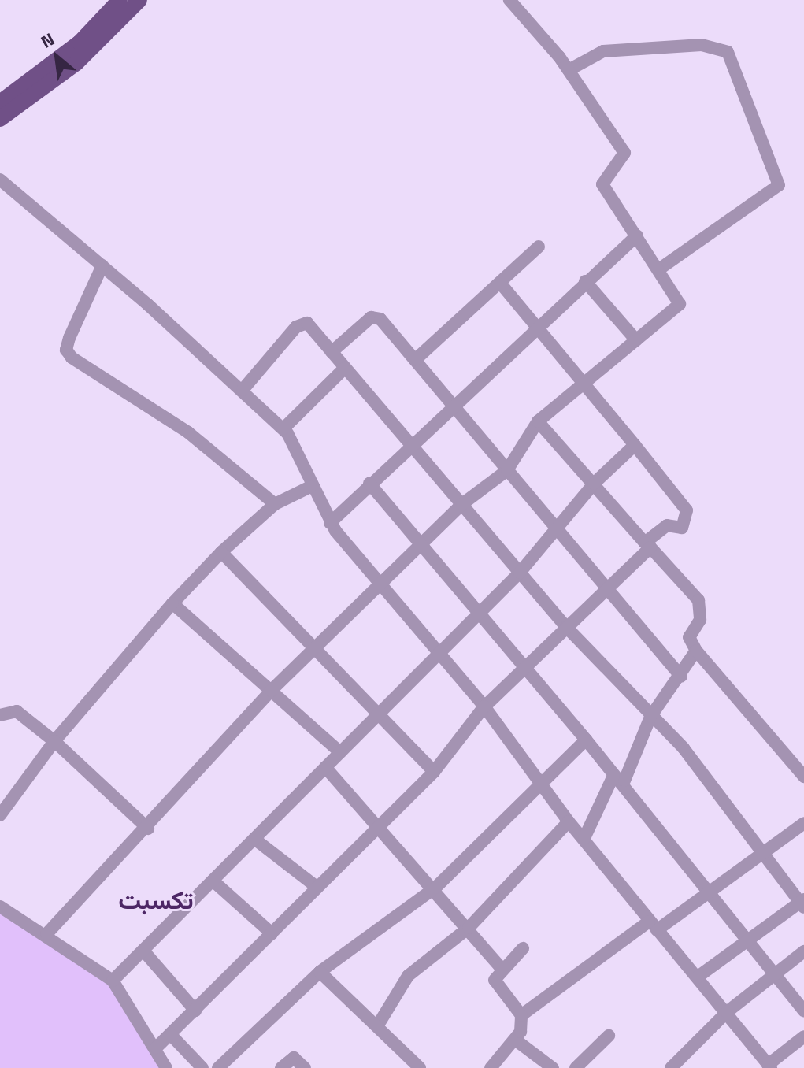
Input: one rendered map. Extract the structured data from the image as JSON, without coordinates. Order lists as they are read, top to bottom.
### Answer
{
  "districts": ["تكسبت"],
  "north": "top left"
}
